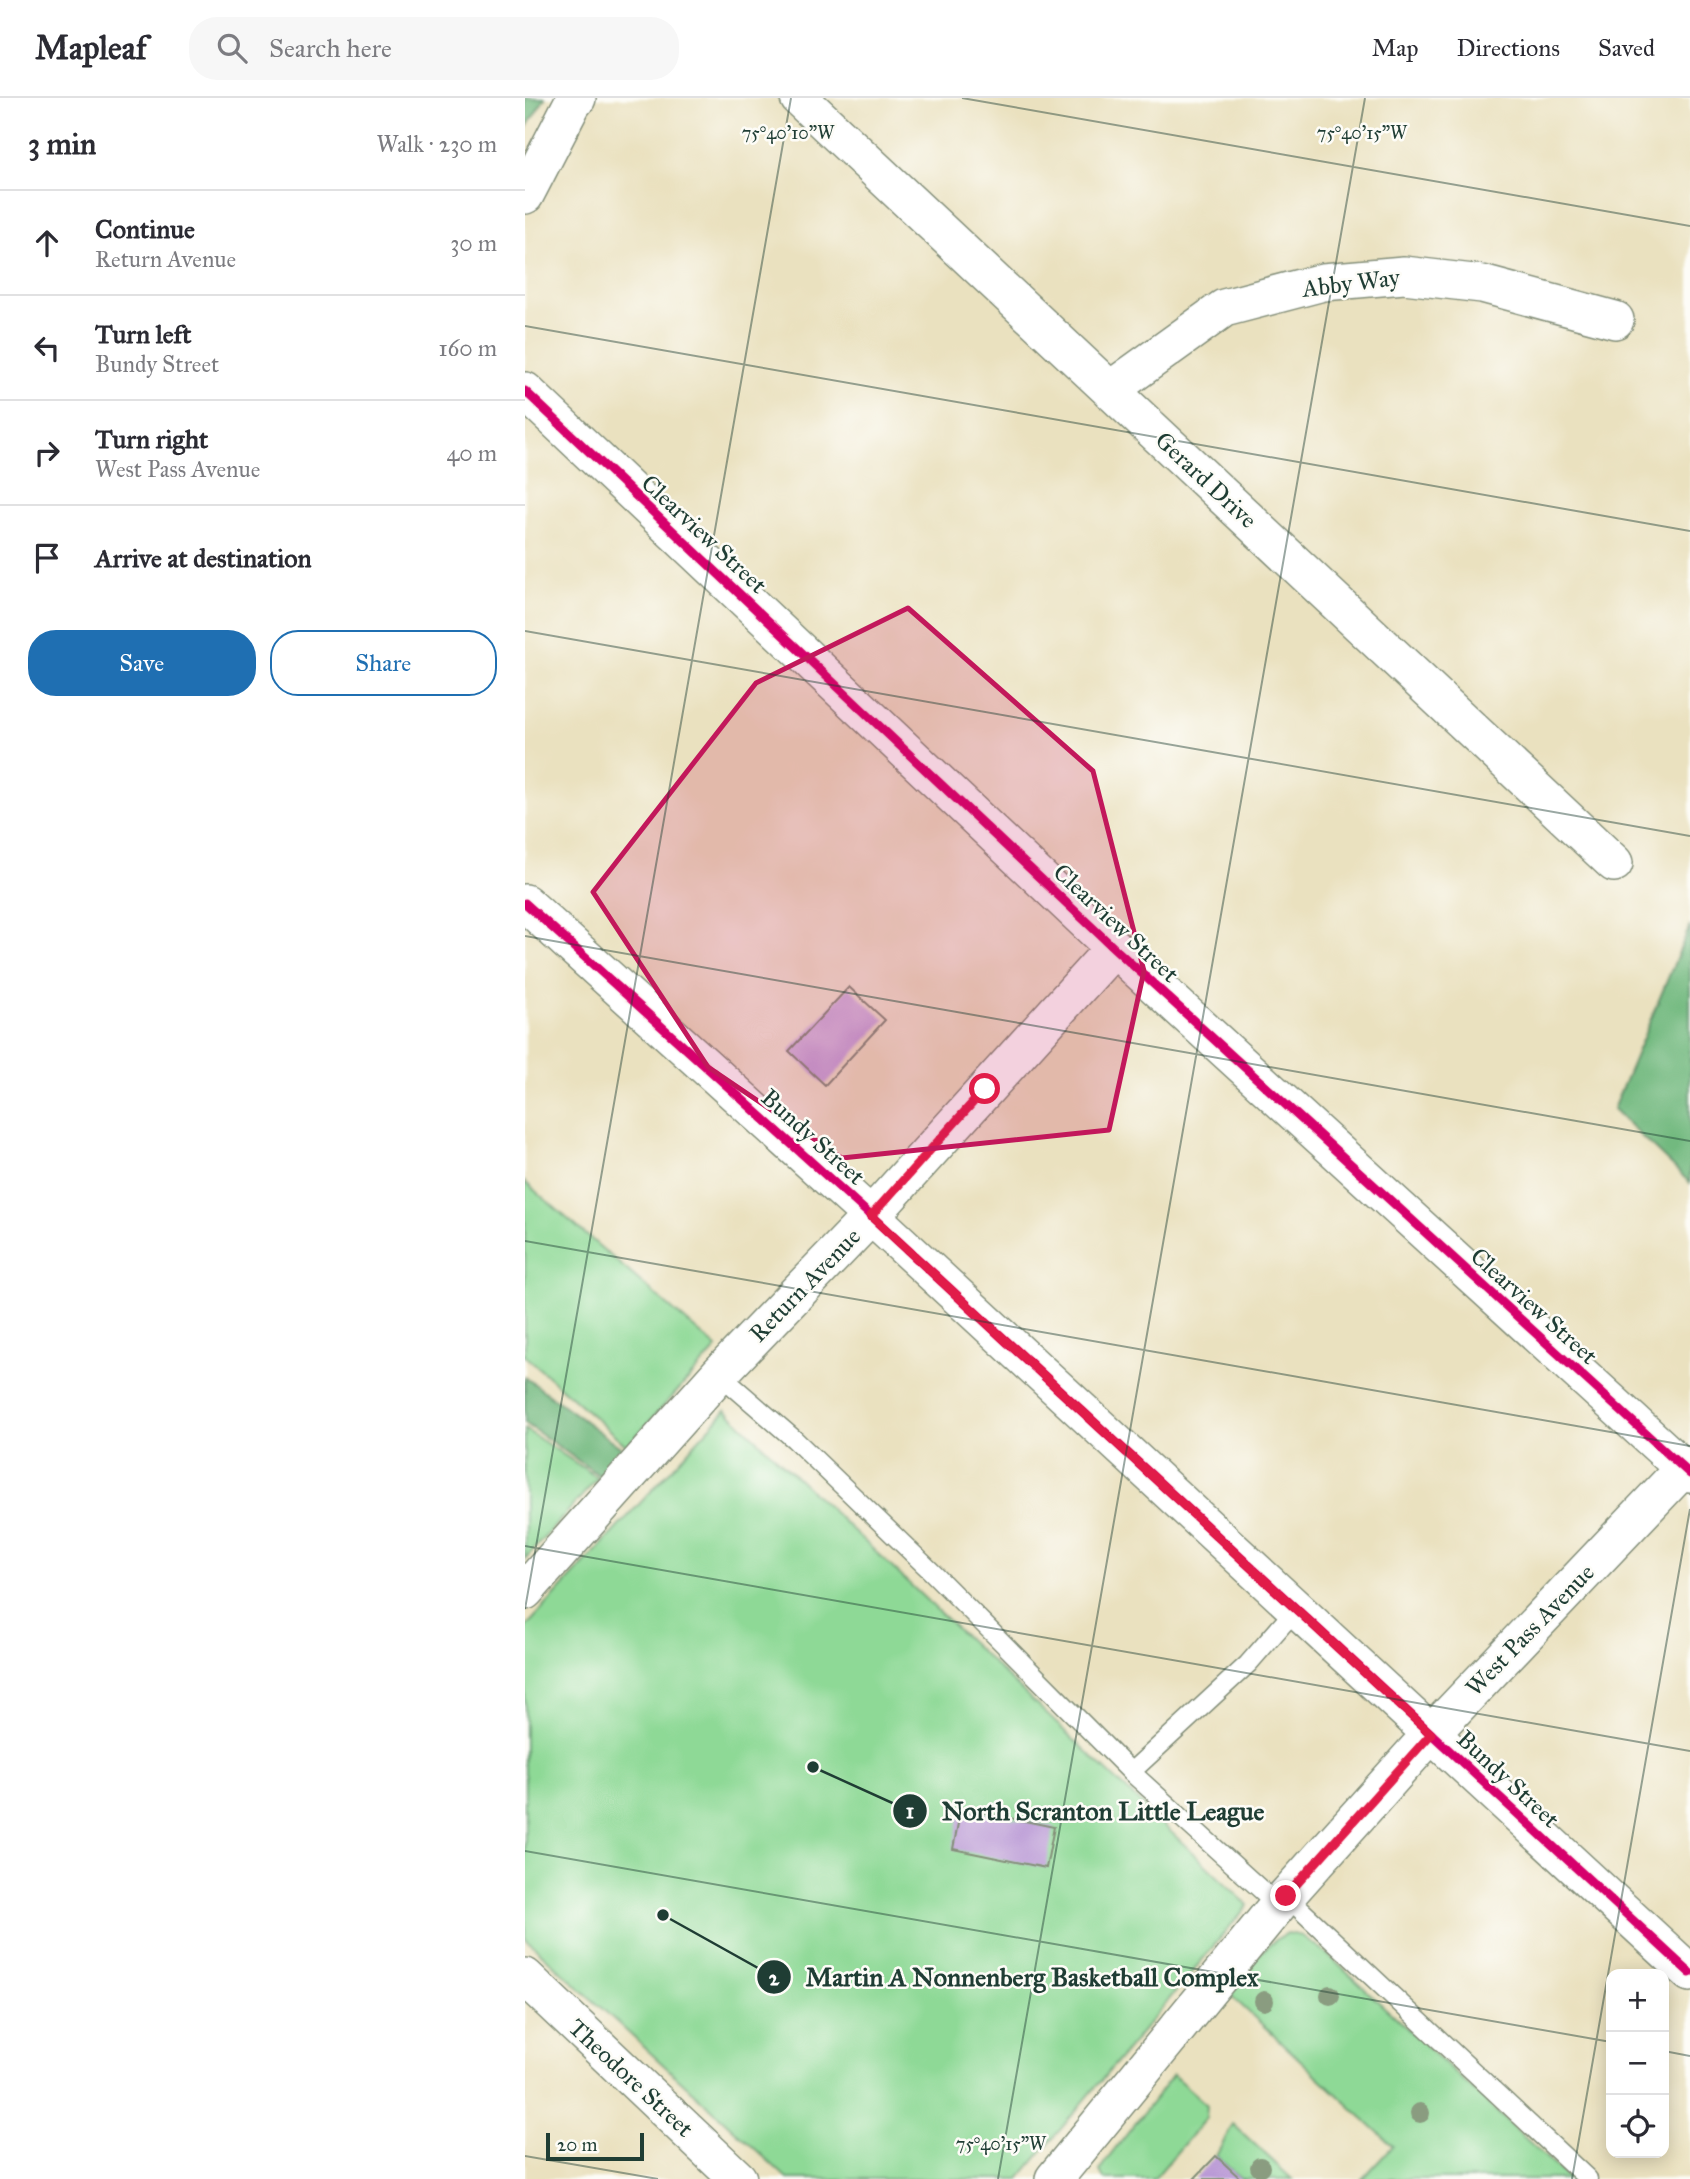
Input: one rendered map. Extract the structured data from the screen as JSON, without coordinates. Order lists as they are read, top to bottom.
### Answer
{
  "streets": {
    "street": [
      "Abby Way",
      "Gerard Drive",
      "Clearview Street",
      "Bundy Street",
      "Return Avenue",
      "West Pass Avenue",
      "Theodore Street"
    ]
  },
  "crossings": [
    ["Abby Way", "Gerard Drive"],
    ["Clearview Street", "Return Avenue"],
    ["Clearview Street", "West Pass Avenue"],
    ["Bundy Street", "Return Avenue"],
    ["Bundy Street", "West Pass Avenue"]
  ],
  "places": ["North Scranton Little League", "Martin A Nonnenberg Basketball Complex"],
  "scale_bar": "20 m",
  "page": {
    "header": "Mapleaf",
    "search": "Search here",
    "nav": ["Map", "Directions", "Saved"],
    "heading": ["3 min", "Walk · 230 m"],
    "list": [
      ["Continue", "Return Avenue", "30 m"],
      ["Turn left", "Bundy Street", "160 m"],
      ["Turn right", "West Pass Avenue", "40 m"],
      "Arrive at destination"
    ],
    "buttons": ["Save", "Share"],
    "map_buttons": ["+", "−"],
    "scale": "20 m"
  },
  "coordinates": ["75°40'10\"W", "75°40'15\"W"]
}
